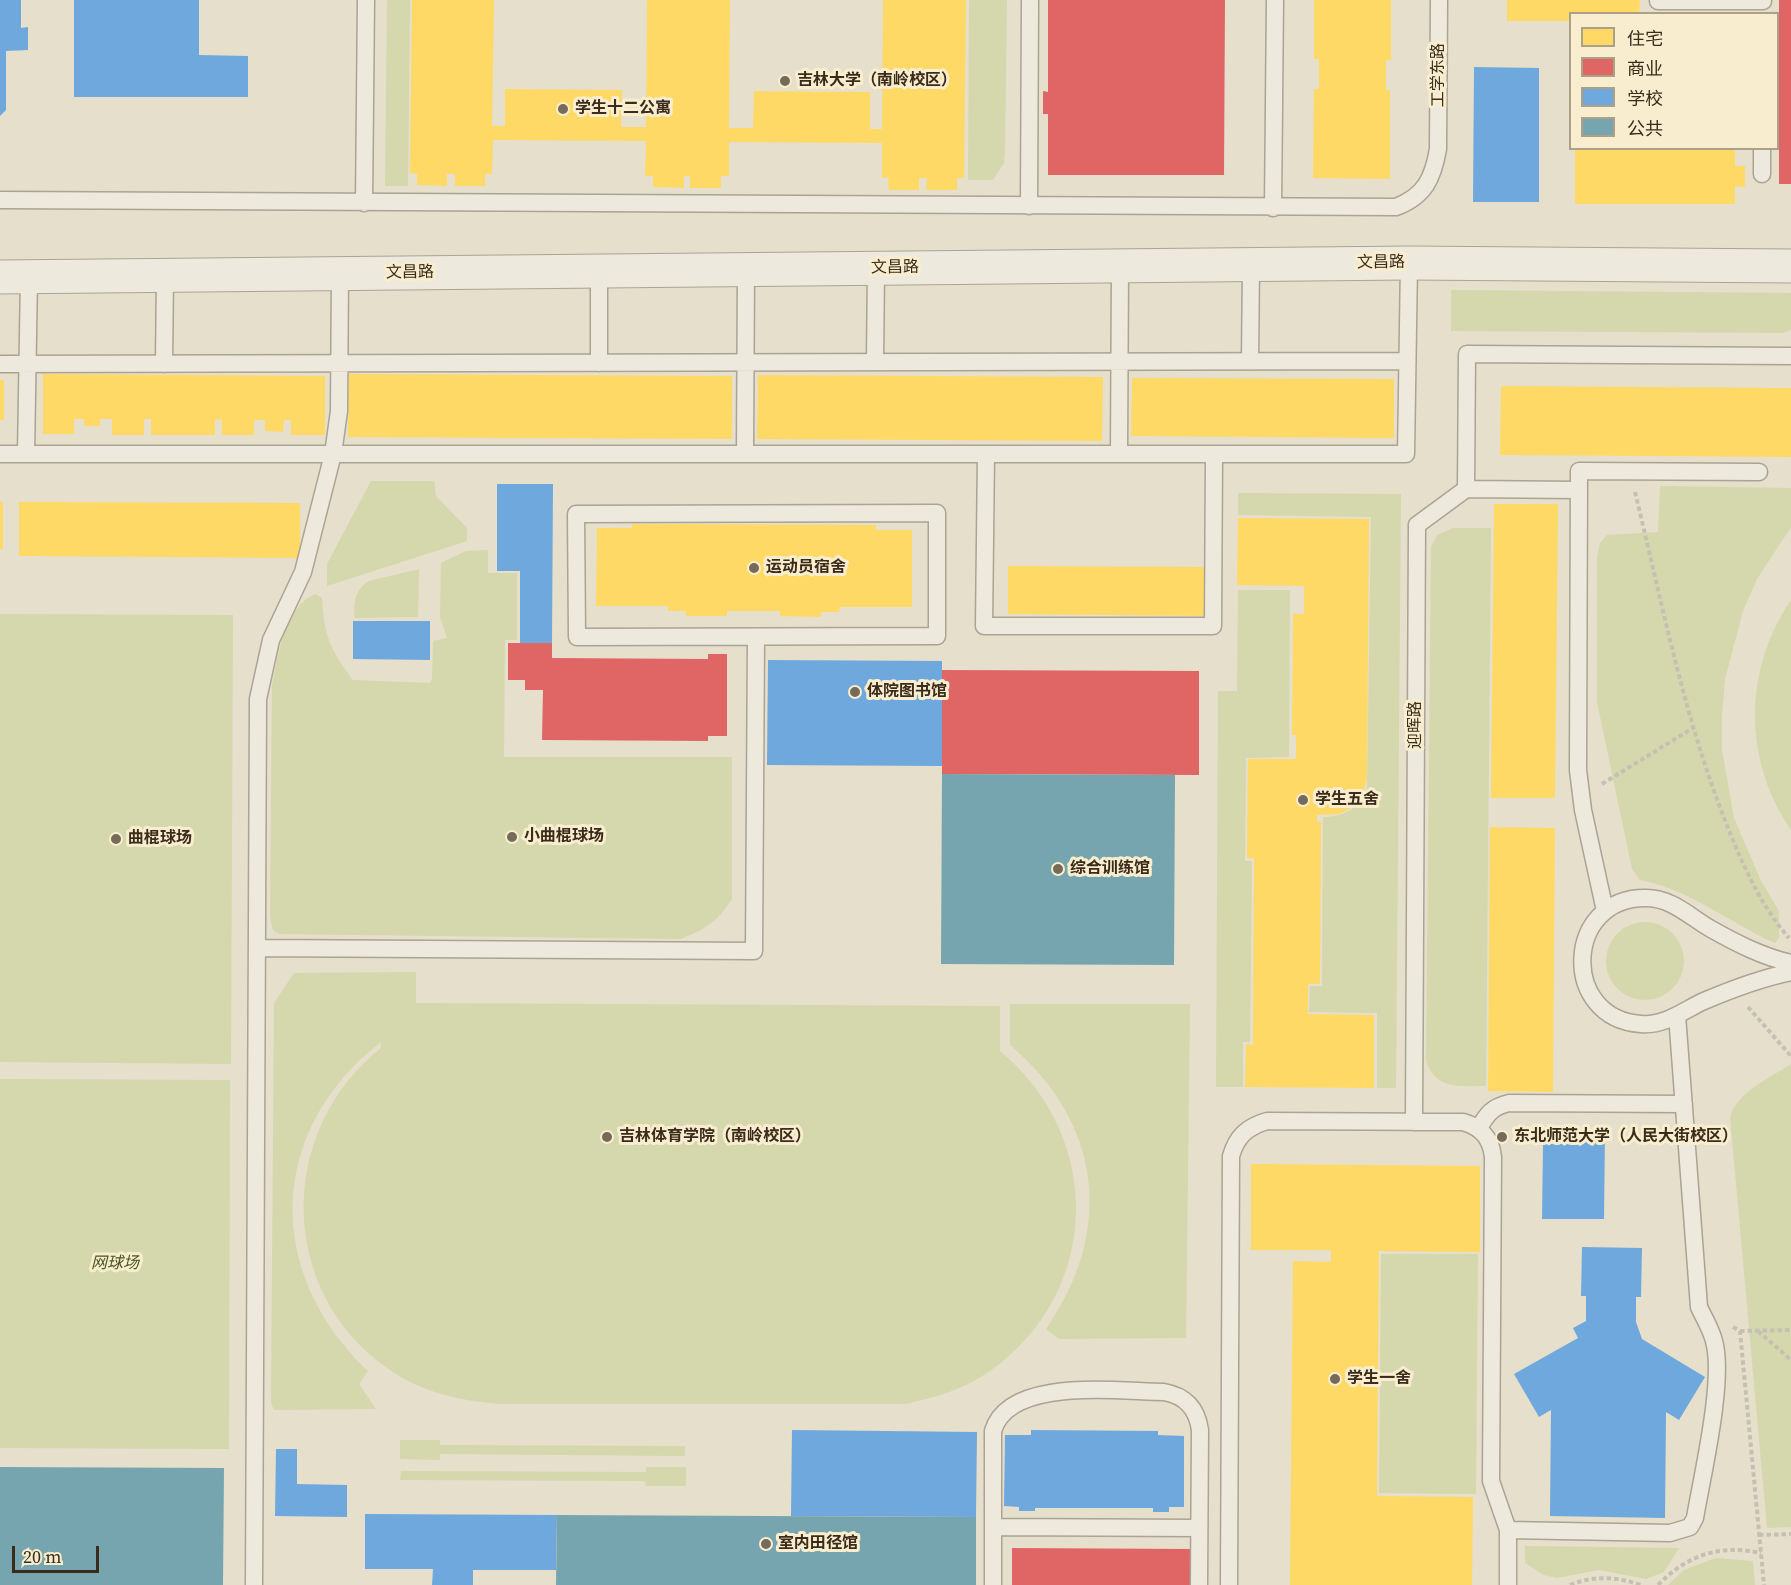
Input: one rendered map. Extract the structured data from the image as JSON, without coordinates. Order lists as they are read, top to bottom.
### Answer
{
  "streets": {
    "street": ["文昌路"],
    "lane": ["工学东路", "迎晖路"]
  },
  "parks": ["网球场"],
  "places": [
    "吉林大学（南岭校区）",
    "学生十二公寓",
    "运动员宿舍",
    "体院图书馆",
    "学生五舍",
    "小曲棍球场",
    "曲棍球场",
    "综合训练馆",
    "吉林体育学院（南岭校区）",
    "东北师范大学（人民大街校区）",
    "学生一舍",
    "室内田径馆"
  ],
  "legend": [
    "住宅",
    "商业",
    "学校",
    "公共"
  ],
  "scale_bar": "20 m"
}
